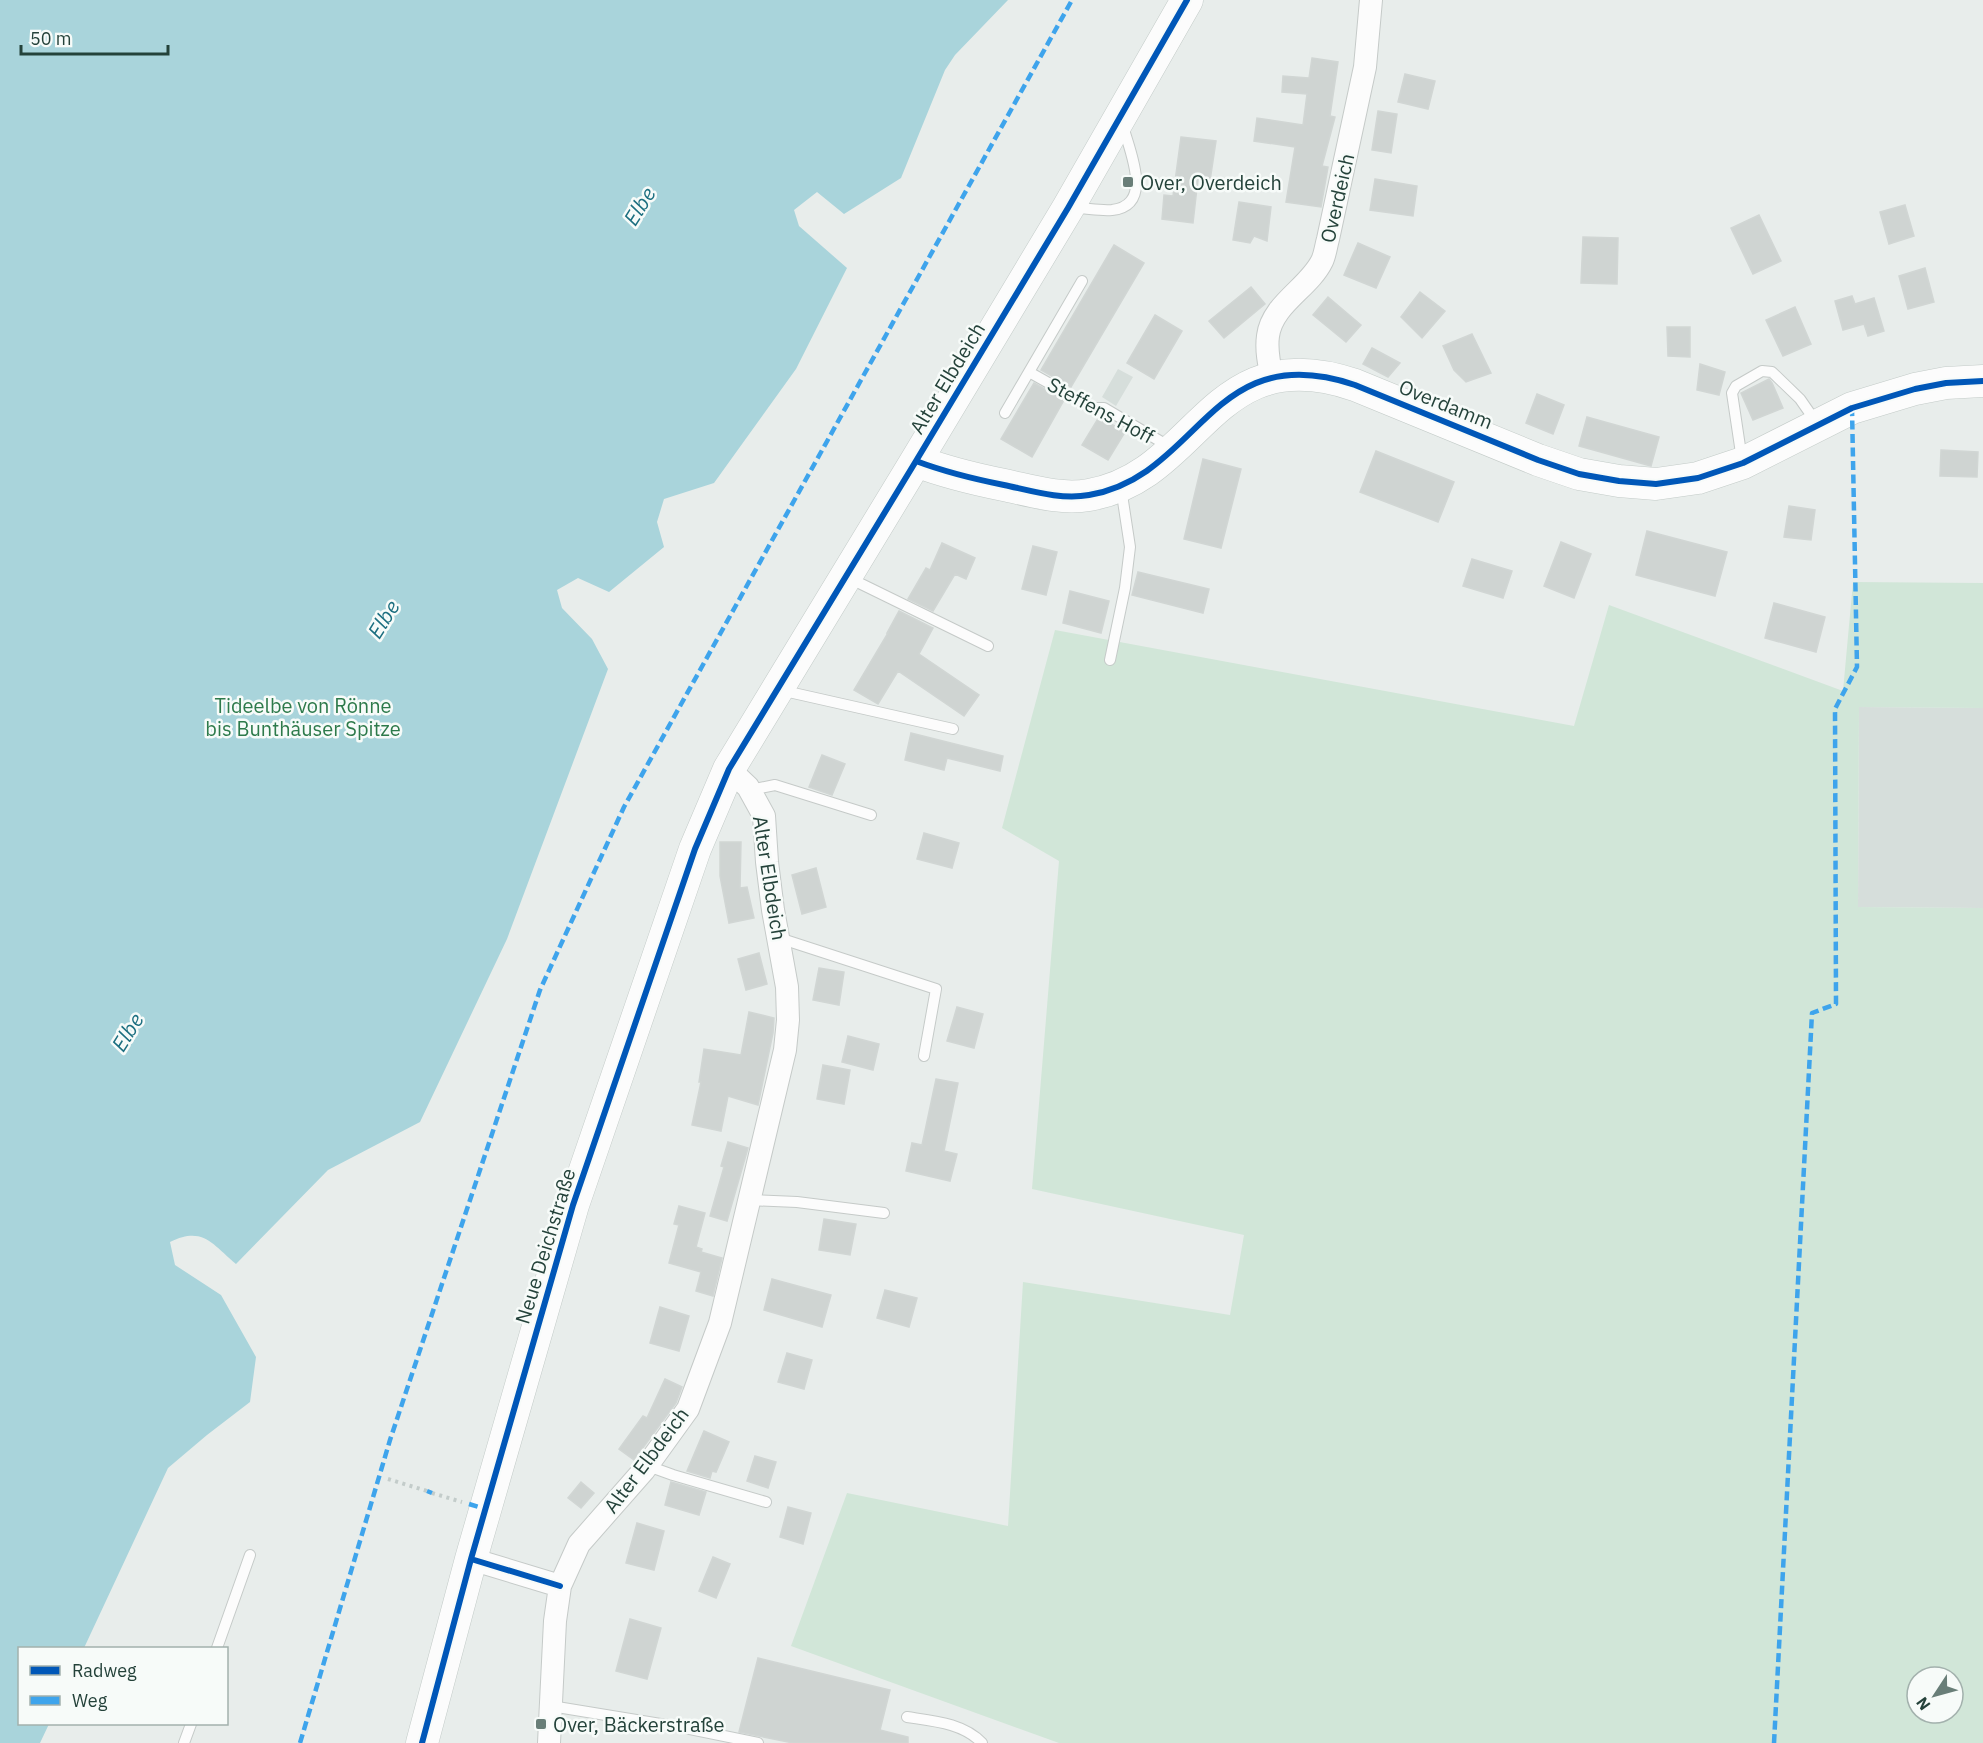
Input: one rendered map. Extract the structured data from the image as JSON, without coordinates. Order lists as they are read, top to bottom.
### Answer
{
  "streets": {
    "street": [
      "Overdeich",
      "Alter Elbdeich",
      "Overdamm",
      "Neue Deichstraße"
    ],
    "lane": ["Steffens Hoff"]
  },
  "crossings": [
    ["Overdeich", "Overdamm"],
    ["Alter Elbdeich", "Overdamm"],
    ["Alter Elbdeich", "Neue Deichstraße"],
    ["Overdamm", "Steffens Hoff"]
  ],
  "water": ["Elbe"],
  "parks": ["Tideelbe von Rönne bis Bunthäuser Spitze"],
  "places": {
    "transit": ["Over, Overdeich", "Over, Bäckerstraße"]
  },
  "legend": ["Radweg", "Weg"],
  "scale_bar": "50 m",
  "north": "bottom left"
}
